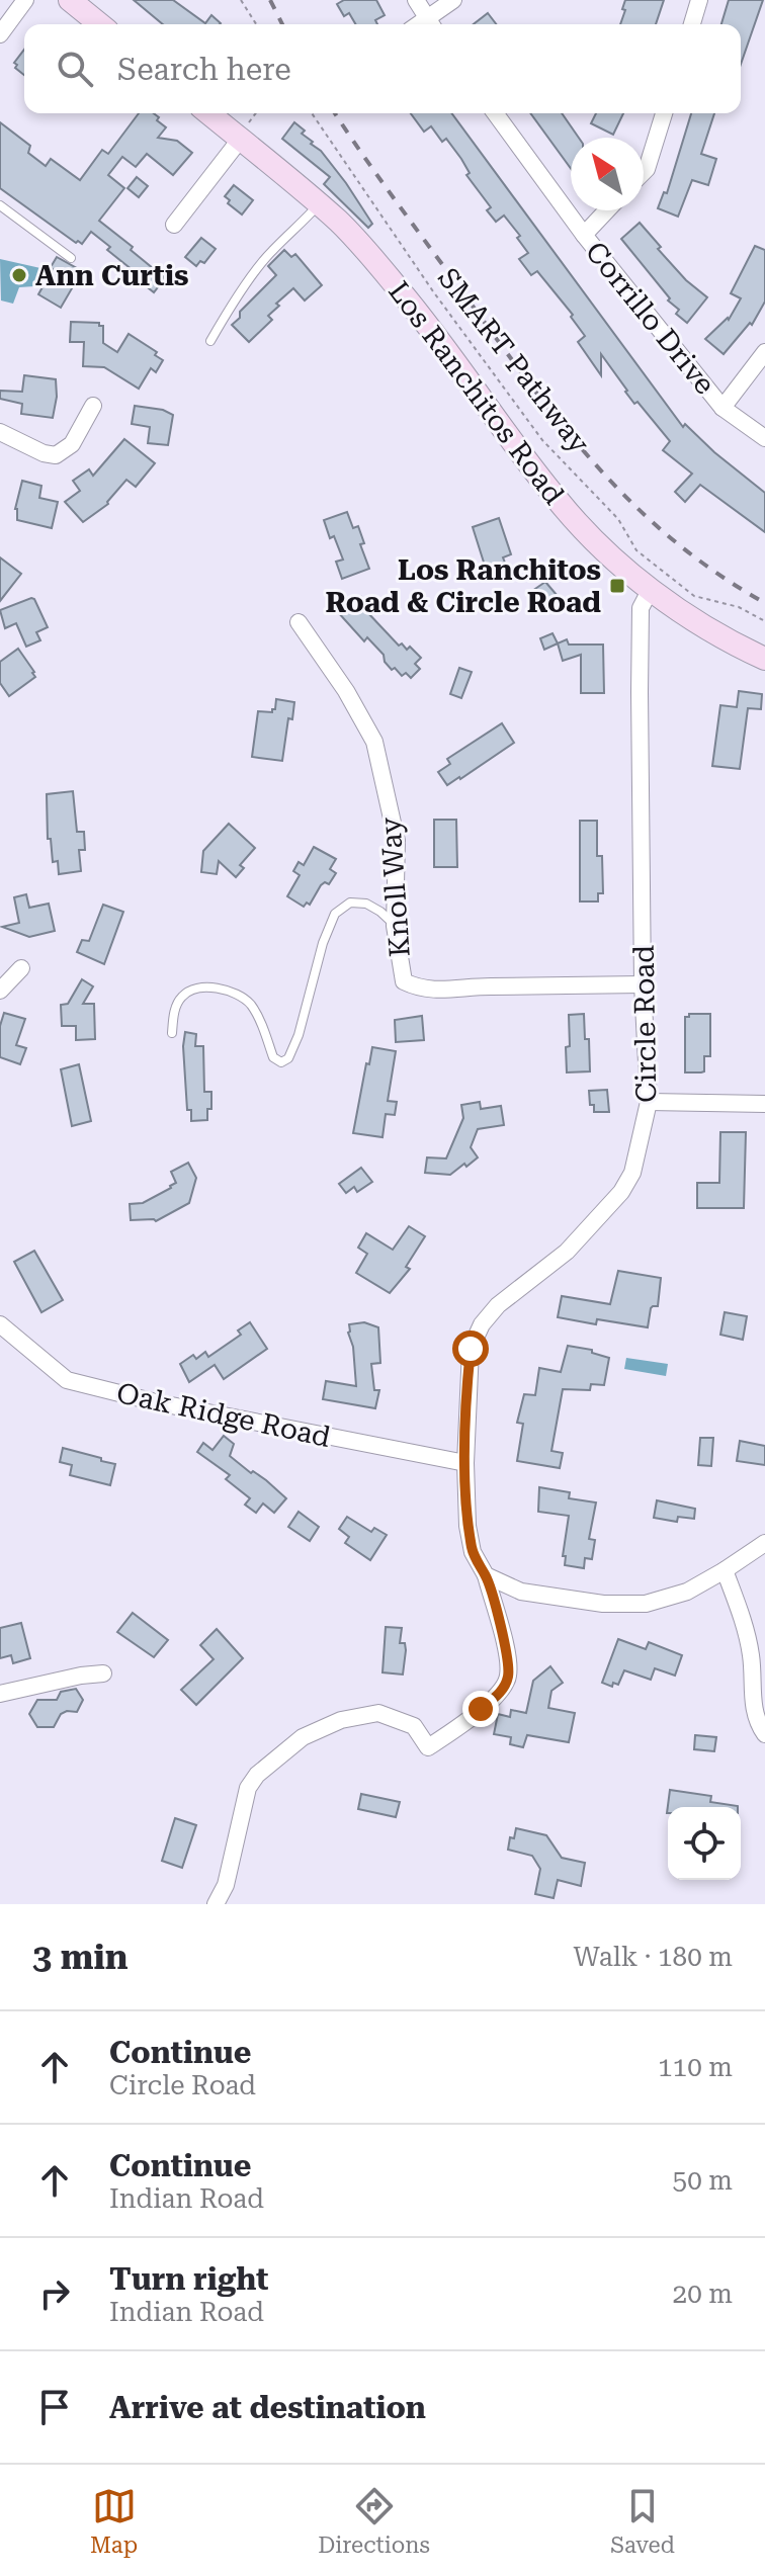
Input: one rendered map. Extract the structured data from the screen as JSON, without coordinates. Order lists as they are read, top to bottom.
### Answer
{
  "streets": {
    "main road": ["Los Ranchitos Road"],
    "street": [
      "Corrillo Drive",
      "Knoll Way",
      "Circle Road",
      "Oak Ridge Road"
    ],
    "path": ["SMART Pathway"]
  },
  "crossings": [
    ["Los Ranchitos Road", "Circle Road"],
    ["Knoll Way", "Circle Road"],
    ["Circle Road", "Oak Ridge Road"]
  ],
  "places": {
    "other": ["Ann Curtis"],
    "transit": ["Los Ranchitos Road & Circle Road"]
  },
  "north": "top left",
  "page": {
    "search": "Search here",
    "heading": ["3 min", "Walk · 180 m"],
    "list": [
      ["Continue", "Circle Road", "110 m"],
      ["Continue", "Indian Road", "50 m"],
      ["Turn right", "Indian Road", "20 m"],
      "Arrive at destination"
    ],
    "nav": ["Map", "Directions", "Saved"]
  }
}
